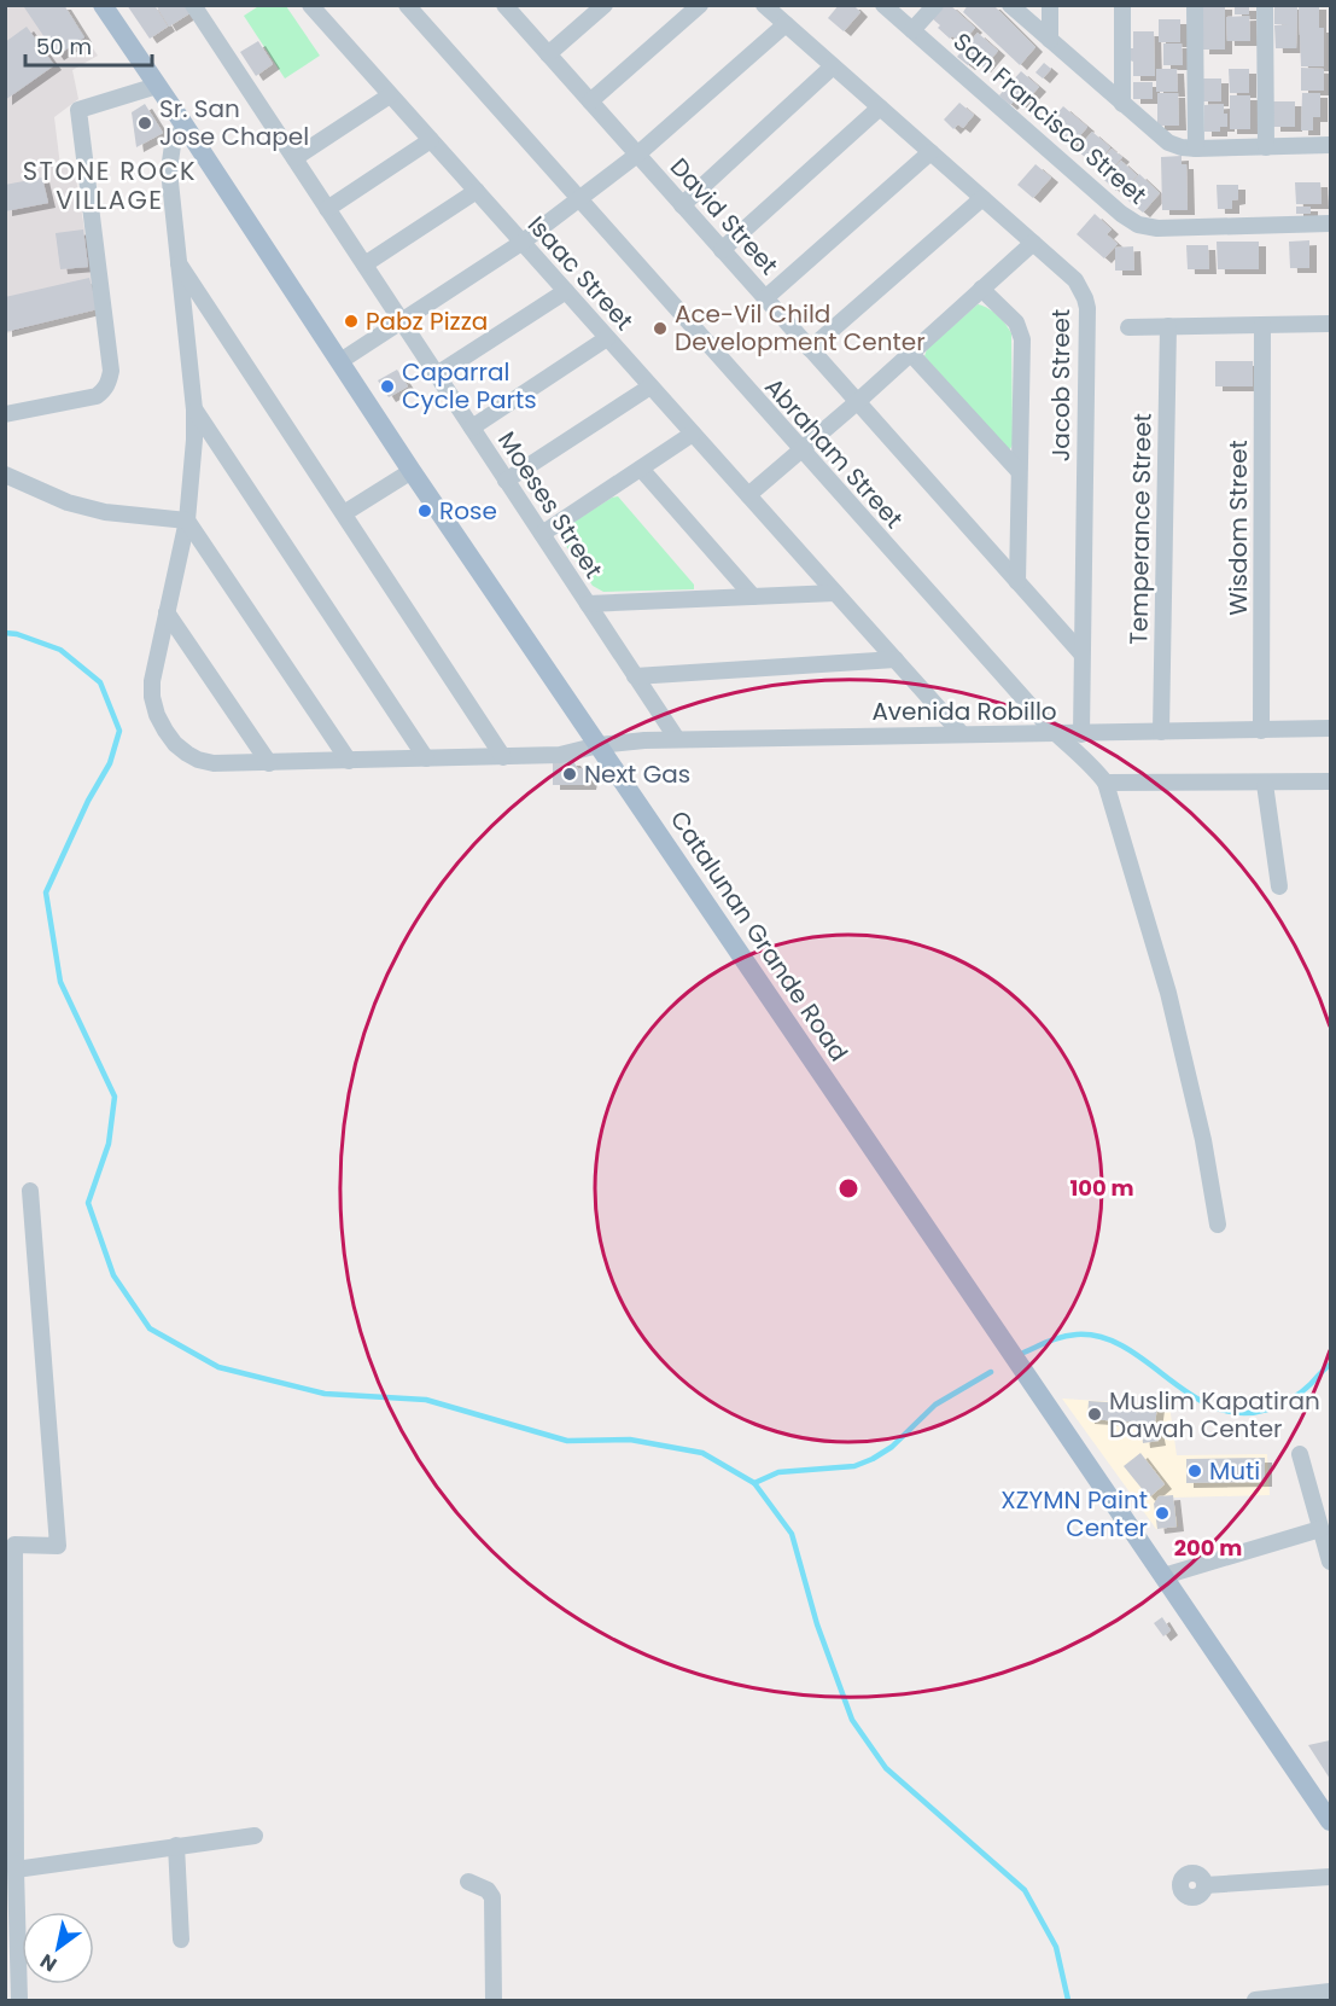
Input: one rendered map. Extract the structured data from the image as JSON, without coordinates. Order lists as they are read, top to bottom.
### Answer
{
  "streets": {
    "main road": ["Catalunan Grande Road"],
    "street": [
      "San Francisco Street",
      "David Street",
      "Isaac Street",
      "Jacob Street",
      "Abraham Street",
      "Moeses Street",
      "Wisdom Street",
      "Temperance Street",
      "Avenida Robillo"
    ]
  },
  "crossings": [
    ["David Street", "Jacob Street"],
    ["Isaac Street", "Avenida Robillo"],
    ["Jacob Street", "Avenida Robillo"],
    ["Abraham Street", "Avenida Robillo"],
    ["Moeses Street", "Avenida Robillo"],
    ["Wisdom Street", "Avenida Robillo"],
    ["Temperance Street", "Avenida Robillo"],
    ["Avenida Robillo", "Catalunan Grande Road"]
  ],
  "districts": ["STONE ROCK VILLAGE"],
  "places": [
    "Sr. San Jose Chapel",
    "Pabz Pizza",
    "Ace-Vil Child Development Center",
    "Caparral Cycle Parts",
    "Rose",
    "Next Gas",
    "Muslim Kapatiran Dawah Center",
    "Muti",
    "XZYMN Paint Center"
  ],
  "scale_bar": "50 m",
  "north": "bottom left",
  "rings": ["100 m", "200 m"]
}
